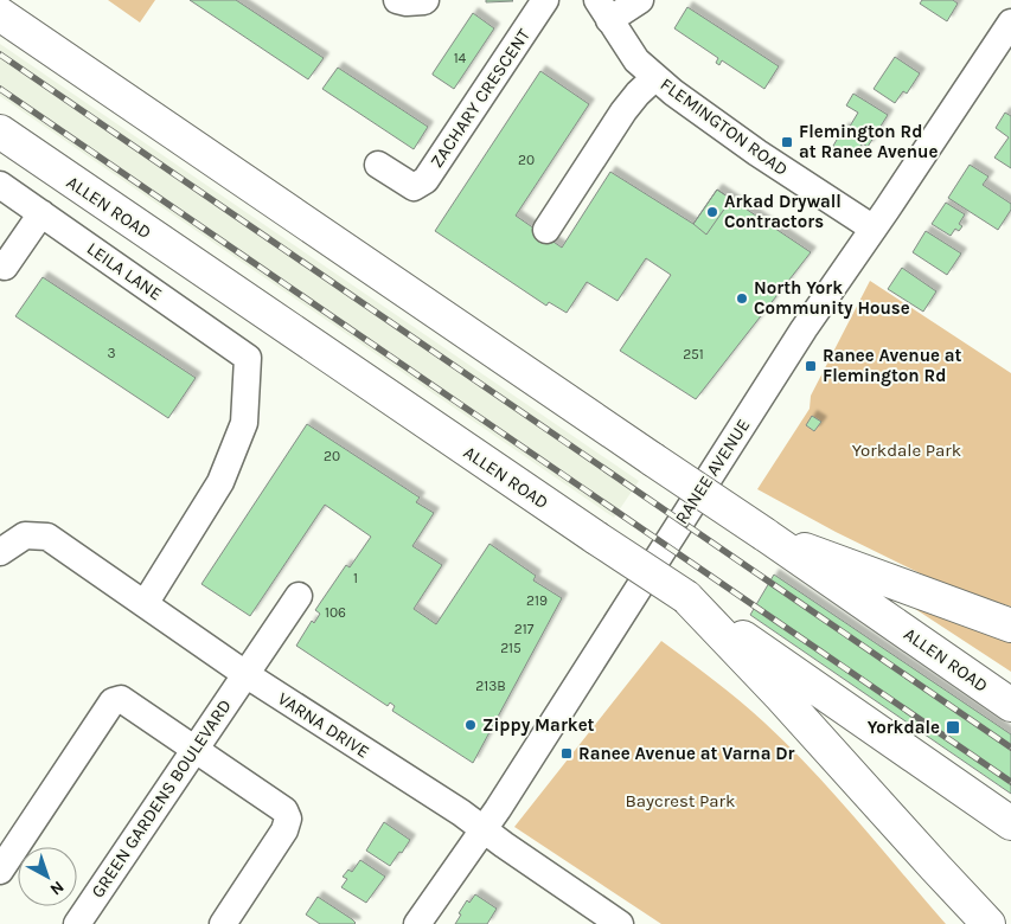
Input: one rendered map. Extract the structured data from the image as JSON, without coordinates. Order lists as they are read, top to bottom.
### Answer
{
  "streets": {
    "highway": ["ALLEN ROAD"],
    "street": [
      "ZACHARY CRESCENT",
      "FLEMINGTON ROAD",
      "LEILA LANE",
      "RANEE AVENUE",
      "VARNA DRIVE",
      "GREEN GARDENS BOULEVARD"
    ]
  },
  "crossings": [
    ["FLEMINGTON ROAD", "RANEE AVENUE"],
    ["LEILA LANE", "VARNA DRIVE"],
    ["RANEE AVENUE", "VARNA DRIVE"],
    ["VARNA DRIVE", "GREEN GARDENS BOULEVARD"]
  ],
  "parks": ["Yorkdale Park", "Baycrest Park"],
  "places": {
    "transit": [
      "Flemington Rd at Ranee Avenue",
      "Ranee Avenue at Flemington Rd",
      "Yorkdale",
      "Ranee Avenue at Varna Dr"
    ],
    "other": ["Arkad Drywall Contractors", "North York Community House", "Zippy Market"]
  },
  "house_numbers": [
    "14",
    "20",
    "3",
    "251",
    "20",
    "1",
    "219",
    "106",
    "217",
    "215",
    "213B"
  ],
  "north": "bottom right"
}
